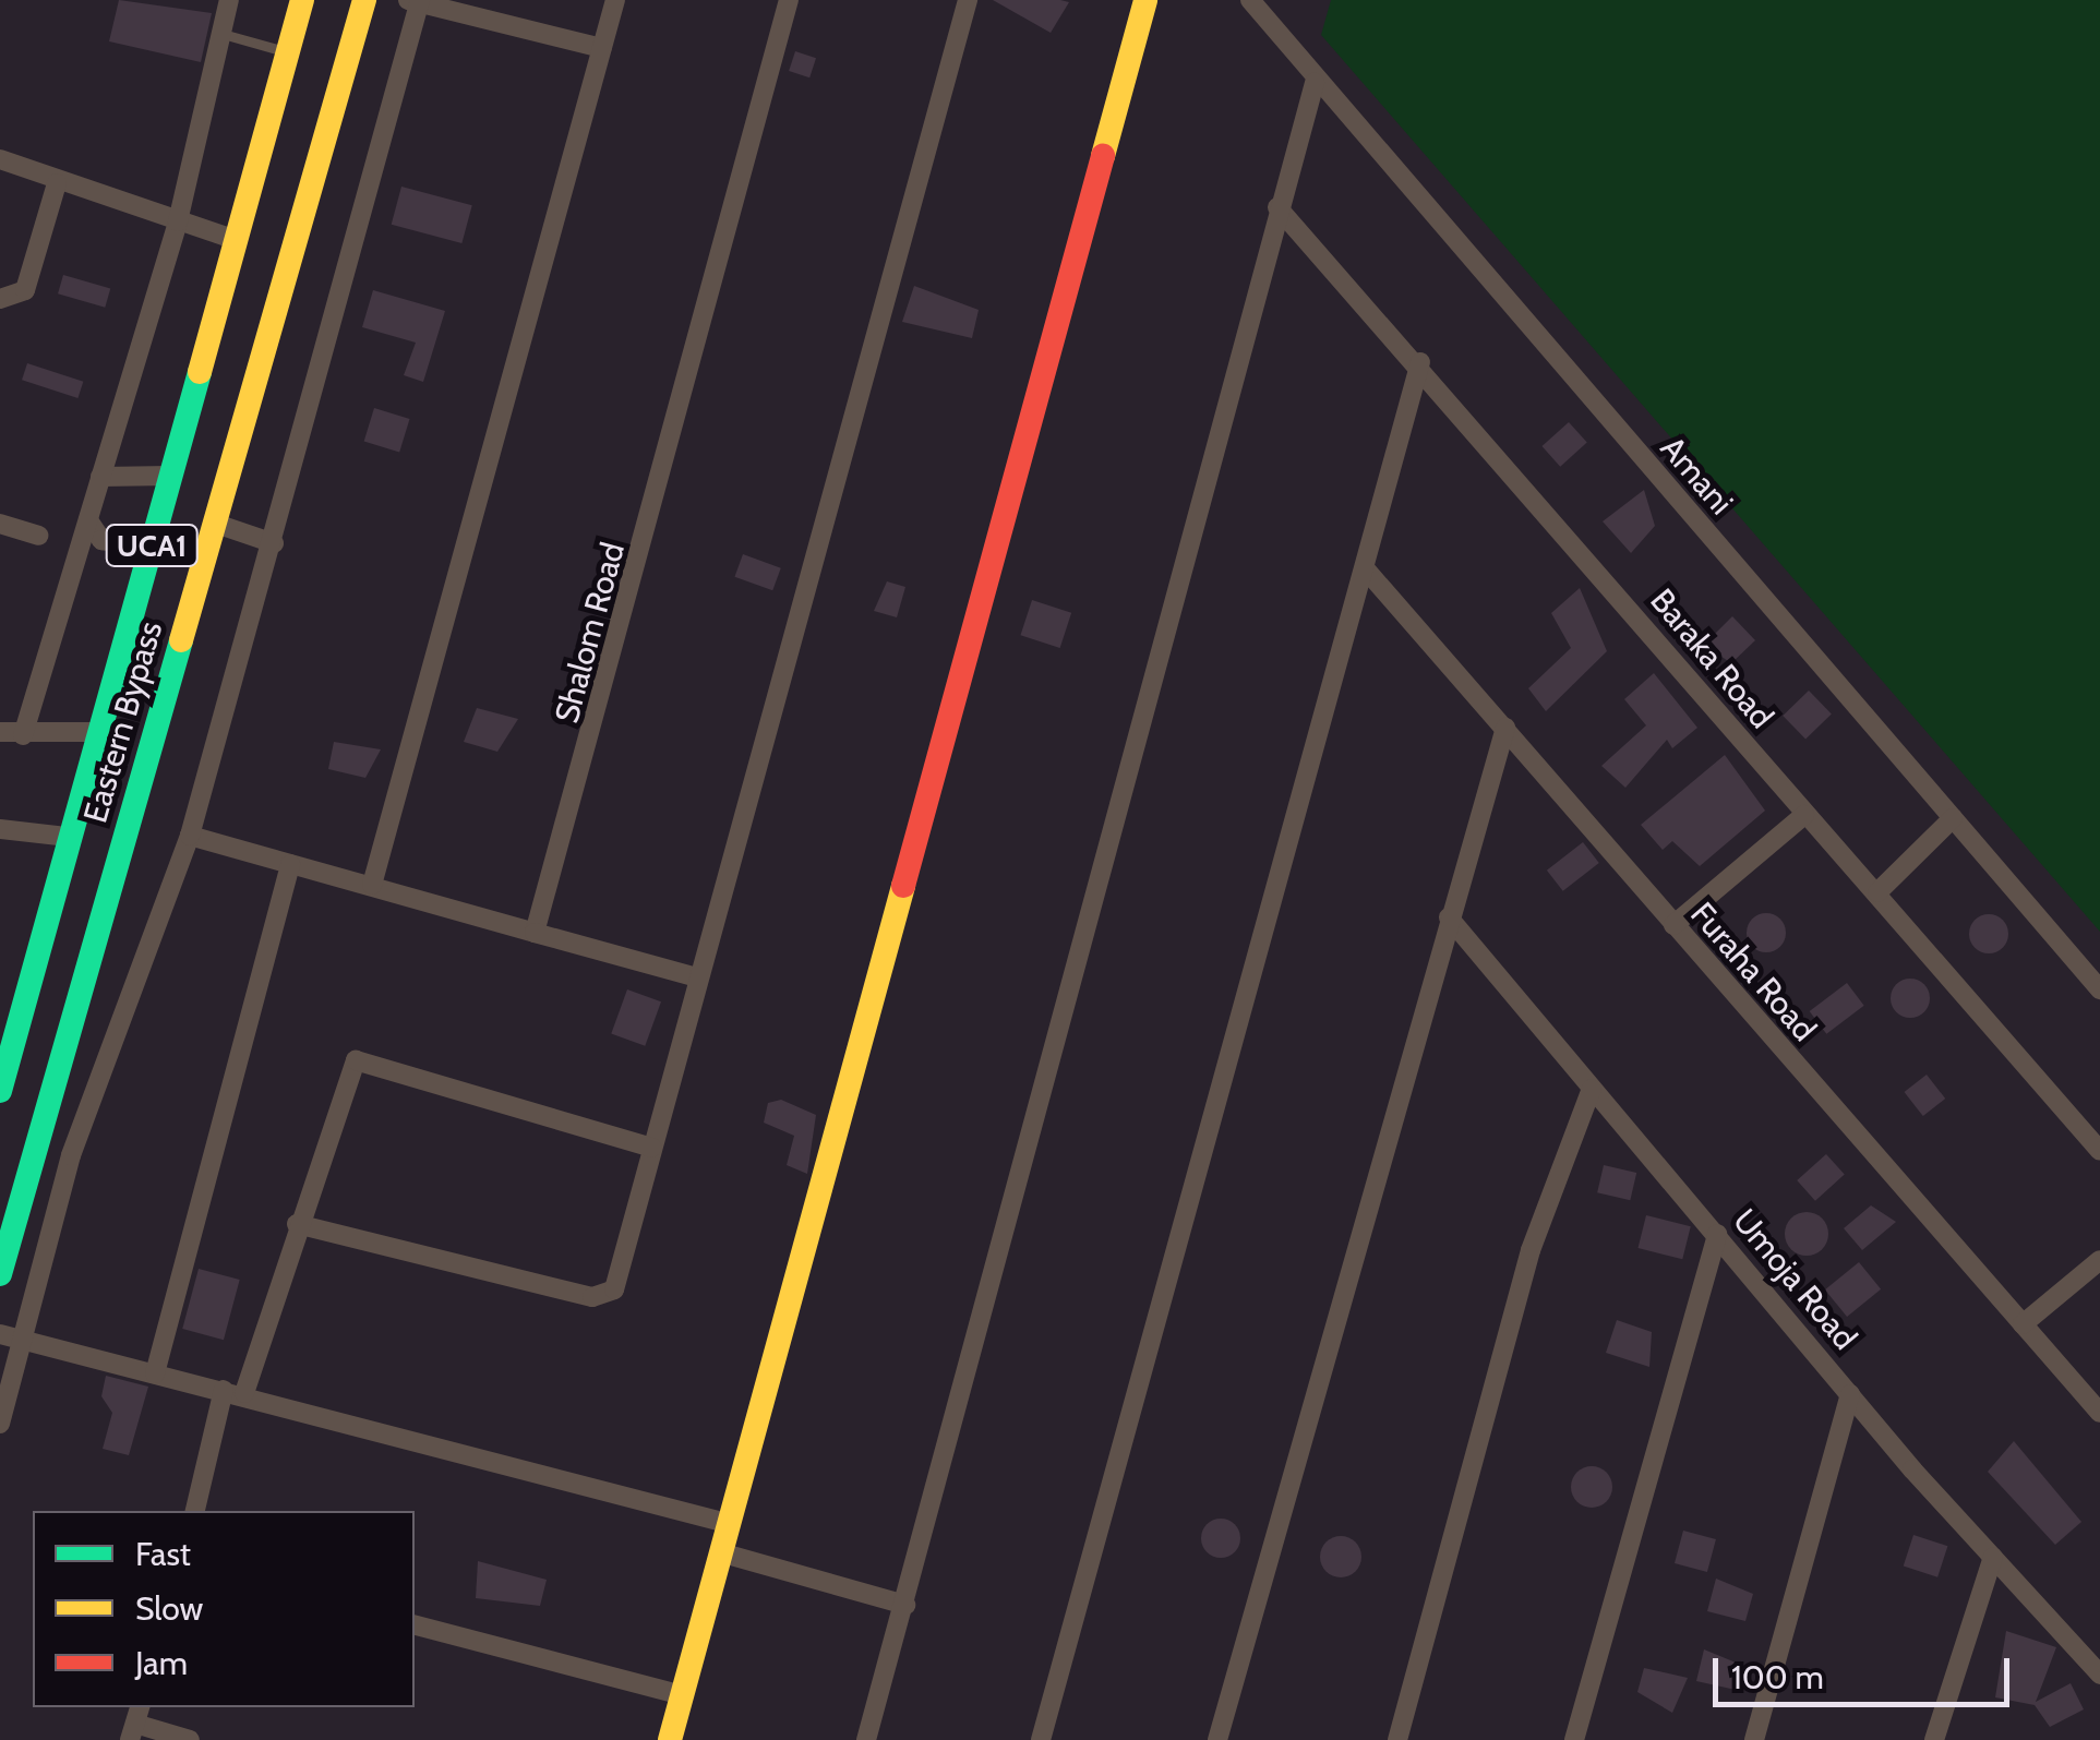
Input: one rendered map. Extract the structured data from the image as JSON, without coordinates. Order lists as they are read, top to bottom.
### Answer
{
  "streets": {
    "main road": ["UCA1", "Eastern Bypass"],
    "street": [
      "Amani",
      "Shalom Road",
      "Baraka Road",
      "Furaha Road",
      "Umoja Road"
    ]
  },
  "legend": ["Fast", "Slow", "Jam"],
  "scale_bar": "100 m"
}
